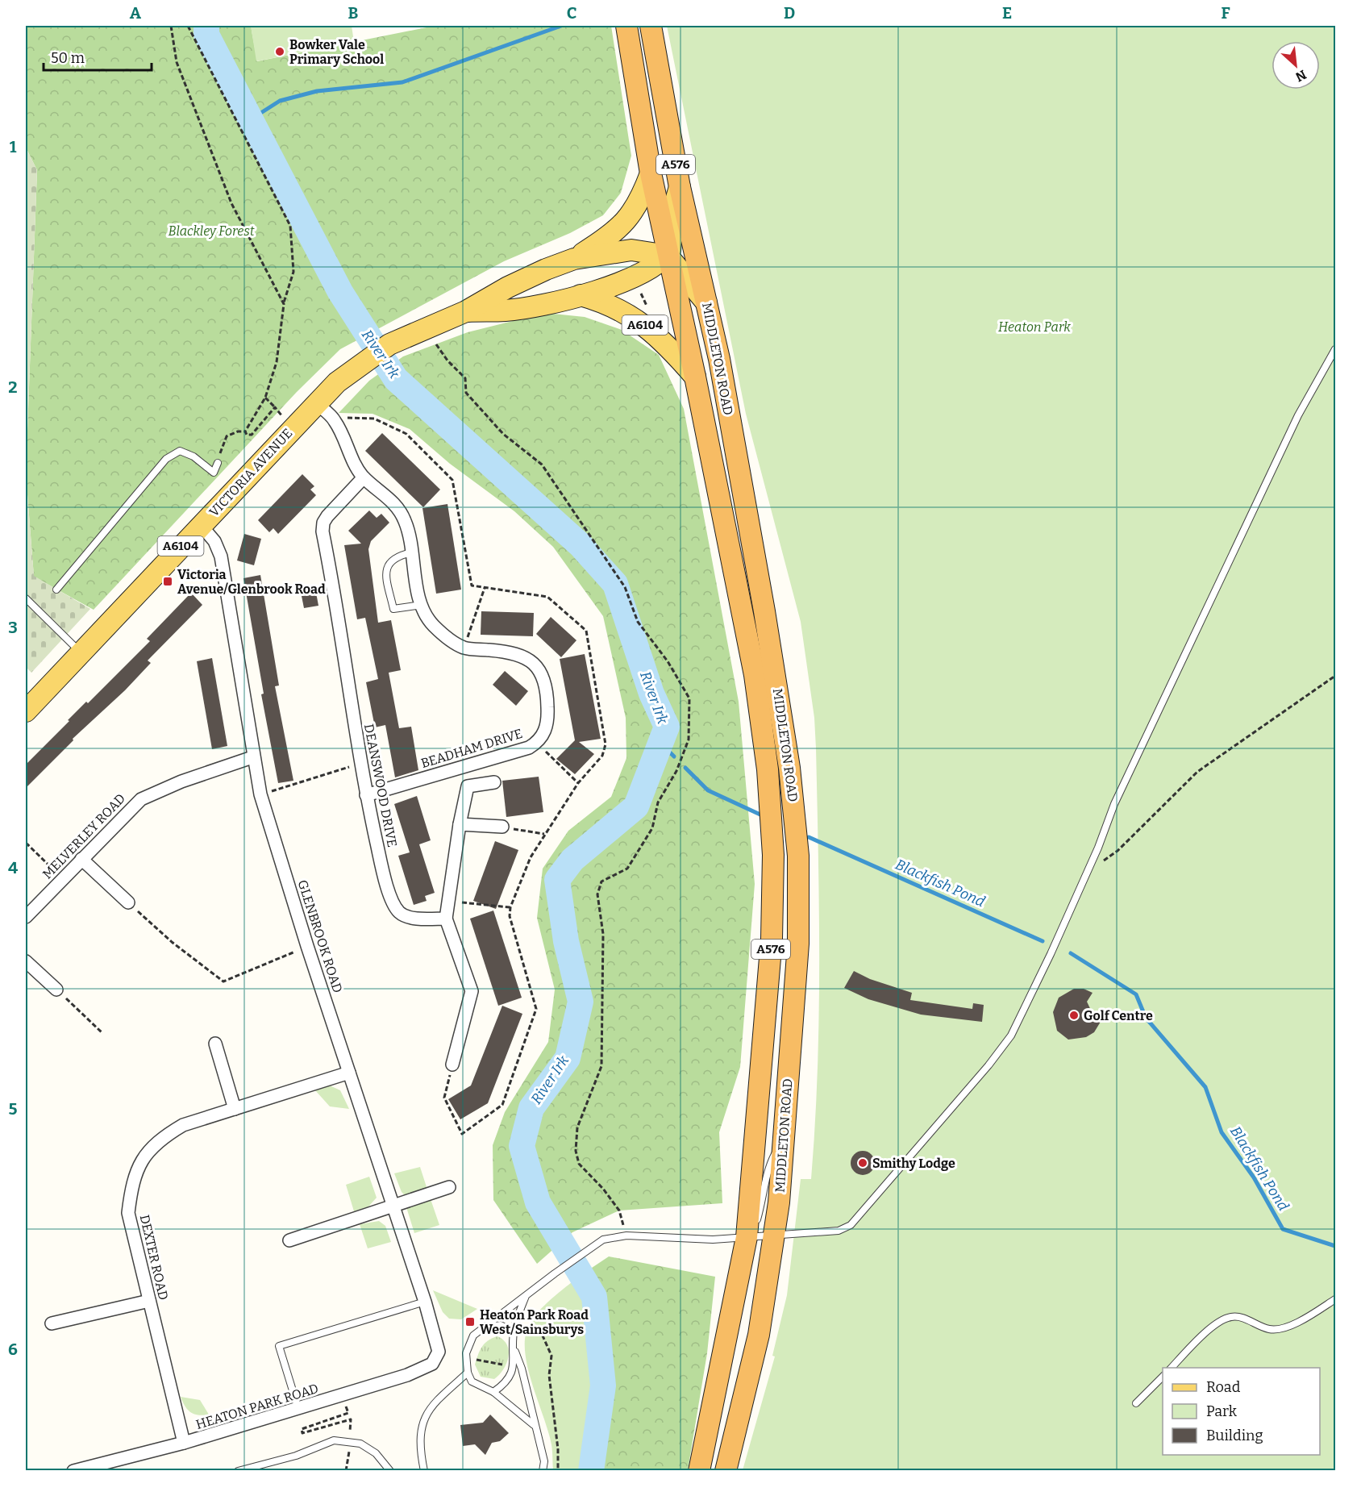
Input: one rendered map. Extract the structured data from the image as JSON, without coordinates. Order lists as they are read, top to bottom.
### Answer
{
  "streets": {
    "highway": ["A576", "MIDDLETON ROAD"],
    "main road": ["A6104", "VICTORIA AVENUE"],
    "street": [
      "BEADHAM DRIVE",
      "DEANSWOOD DRIVE",
      "MELVERLEY ROAD",
      "GLENBROOK ROAD",
      "DEXTER ROAD",
      "HEATON PARK ROAD"
    ]
  },
  "crossings": [
    ["A6104", "MIDDLETON ROAD"],
    ["VICTORIA AVENUE", "BEADHAM DRIVE"],
    ["VICTORIA AVENUE", "GLENBROOK ROAD"],
    ["BEADHAM DRIVE", "DEANSWOOD DRIVE"],
    ["MELVERLEY ROAD", "GLENBROOK ROAD"],
    ["GLENBROOK ROAD", "DEXTER ROAD"],
    ["GLENBROOK ROAD", "HEATON PARK ROAD"],
    ["DEXTER ROAD", "HEATON PARK ROAD"]
  ],
  "water": ["River Irk", "Blackfish Pond"],
  "parks": ["Blackley Forest", "Heaton Park"],
  "places": {
    "other": ["Bowker Vale Primary School", "Golf Centre", "Smithy Lodge"],
    "transit": ["Victoria Avenue/Glenbrook Road", "Heaton Park Road West/Sainsburys"]
  },
  "legend": ["Road", "Park", "Building"],
  "scale_bar": "50 m",
  "north": "bottom right",
  "grid": {
    "columns": [
      "A",
      "B",
      "C",
      "D",
      "E",
      "F"
    ],
    "rows": [
      "1",
      "2",
      "3",
      "4",
      "5",
      "6"
    ]
  }
}
